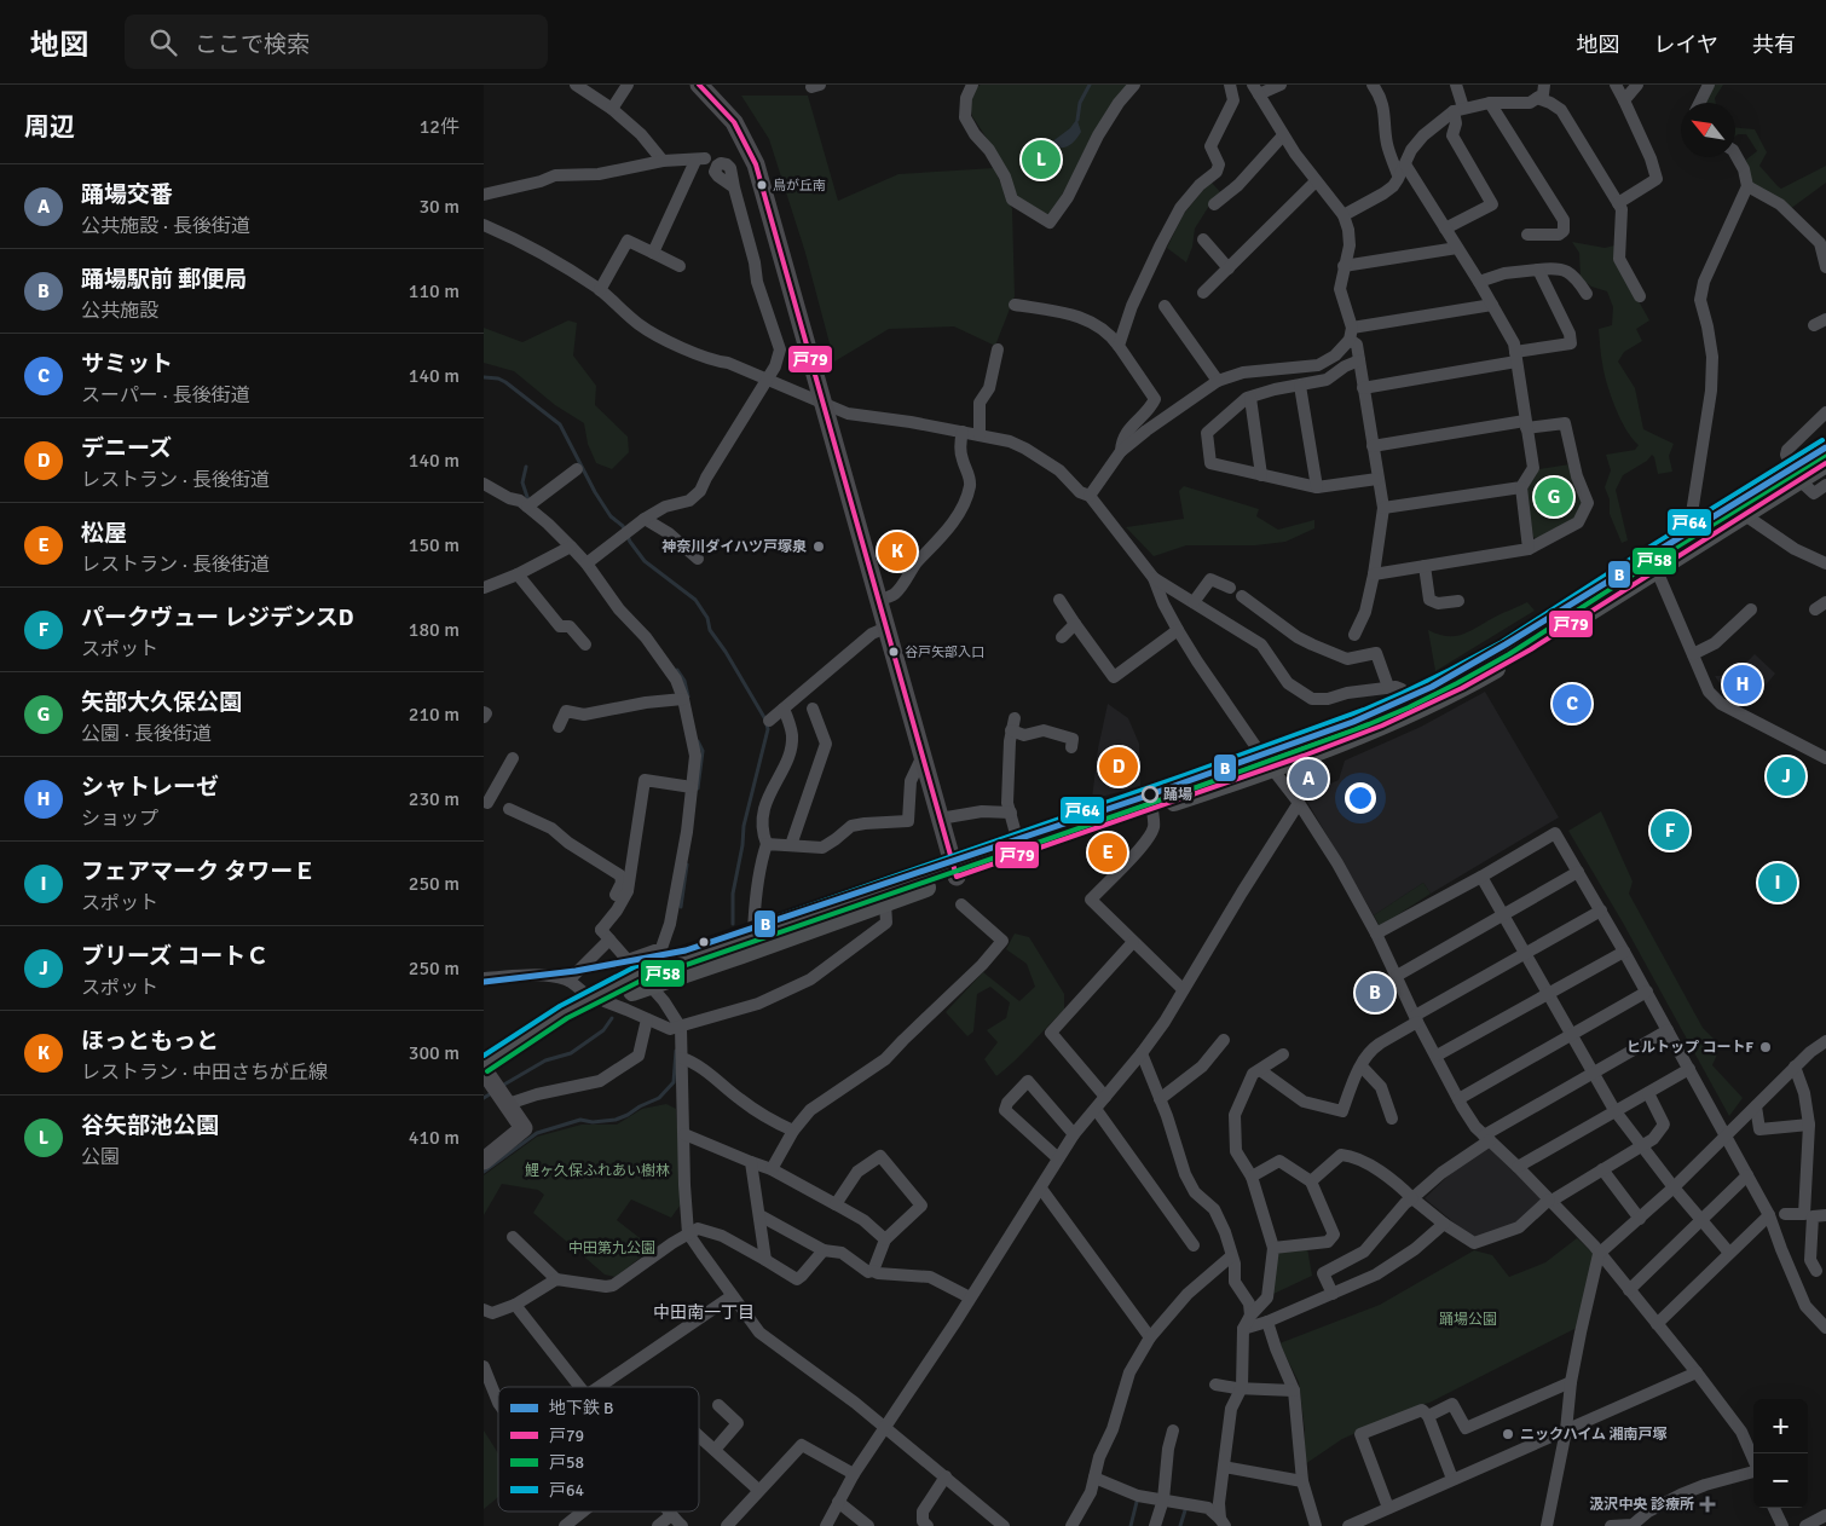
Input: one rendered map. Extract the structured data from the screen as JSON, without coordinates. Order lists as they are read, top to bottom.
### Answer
{
  "districts": ["中田南一丁目"],
  "parks": ["鯉ヶ久保ふれあい樹林", "中田第九公園", "踊場公園"],
  "places": {
    "other": [
      "鳥が丘南",
      "神奈川ダイハツ戸塚泉",
      "谷戸矢部入口",
      "踊場",
      "ヒルトップ コートF",
      "ニックハイム 湘南戸塚"
    ],
    "health": ["汲沢中央 診療所"]
  },
  "lines": [
    "transit line 戸79",
    "transit line 戸64",
    "metro line B",
    "transit line 戸58"
  ],
  "legend": [
    "地下鉄 B",
    "戸79",
    "戸58",
    "戸64"
  ],
  "north": "top left",
  "page": {
    "header": "地図",
    "search": "ここで検索",
    "nav": ["地図", "レイヤ", "共有"],
    "heading": ["周辺", "12件"],
    "pins": [
      "L",
      "G",
      "K",
      "H",
      "C",
      "D",
      "J",
      "A",
      "F",
      "E",
      "I",
      "B"
    ],
    "list": [
      {
        "mark": "A",
        "name": "踊場交番",
        "note": "公共施設 · 長後街道",
        "value": "30 m"
      },
      {
        "mark": "B",
        "name": "踊場駅前 郵便局",
        "note": "公共施設",
        "value": "110 m"
      },
      {
        "mark": "C",
        "name": "サミット",
        "note": "スーパー · 長後街道",
        "value": "140 m"
      },
      {
        "mark": "D",
        "name": "デニーズ",
        "note": "レストラン · 長後街道",
        "value": "140 m"
      },
      {
        "mark": "E",
        "name": "松屋",
        "note": "レストラン · 長後街道",
        "value": "150 m"
      },
      {
        "mark": "F",
        "name": "パークヴュー レジデンスD",
        "note": "スポット",
        "value": "180 m"
      },
      {
        "mark": "G",
        "name": "矢部大久保公園",
        "note": "公園 · 長後街道",
        "value": "210 m"
      },
      {
        "mark": "H",
        "name": "シャトレーゼ",
        "note": "ショップ",
        "value": "230 m"
      },
      {
        "mark": "I",
        "name": "フェアマーク タワーＥ",
        "note": "スポット",
        "value": "250 m"
      },
      {
        "mark": "J",
        "name": "ブリーズ コートＣ",
        "note": "スポット",
        "value": "250 m"
      },
      {
        "mark": "K",
        "name": "ほっともっと",
        "note": "レストラン · 中田さちが丘線",
        "value": "300 m"
      },
      {
        "mark": "L",
        "name": "谷矢部池公園",
        "note": "公園",
        "value": "410 m"
      }
    ],
    "map_buttons": ["+", "−"]
  }
}
